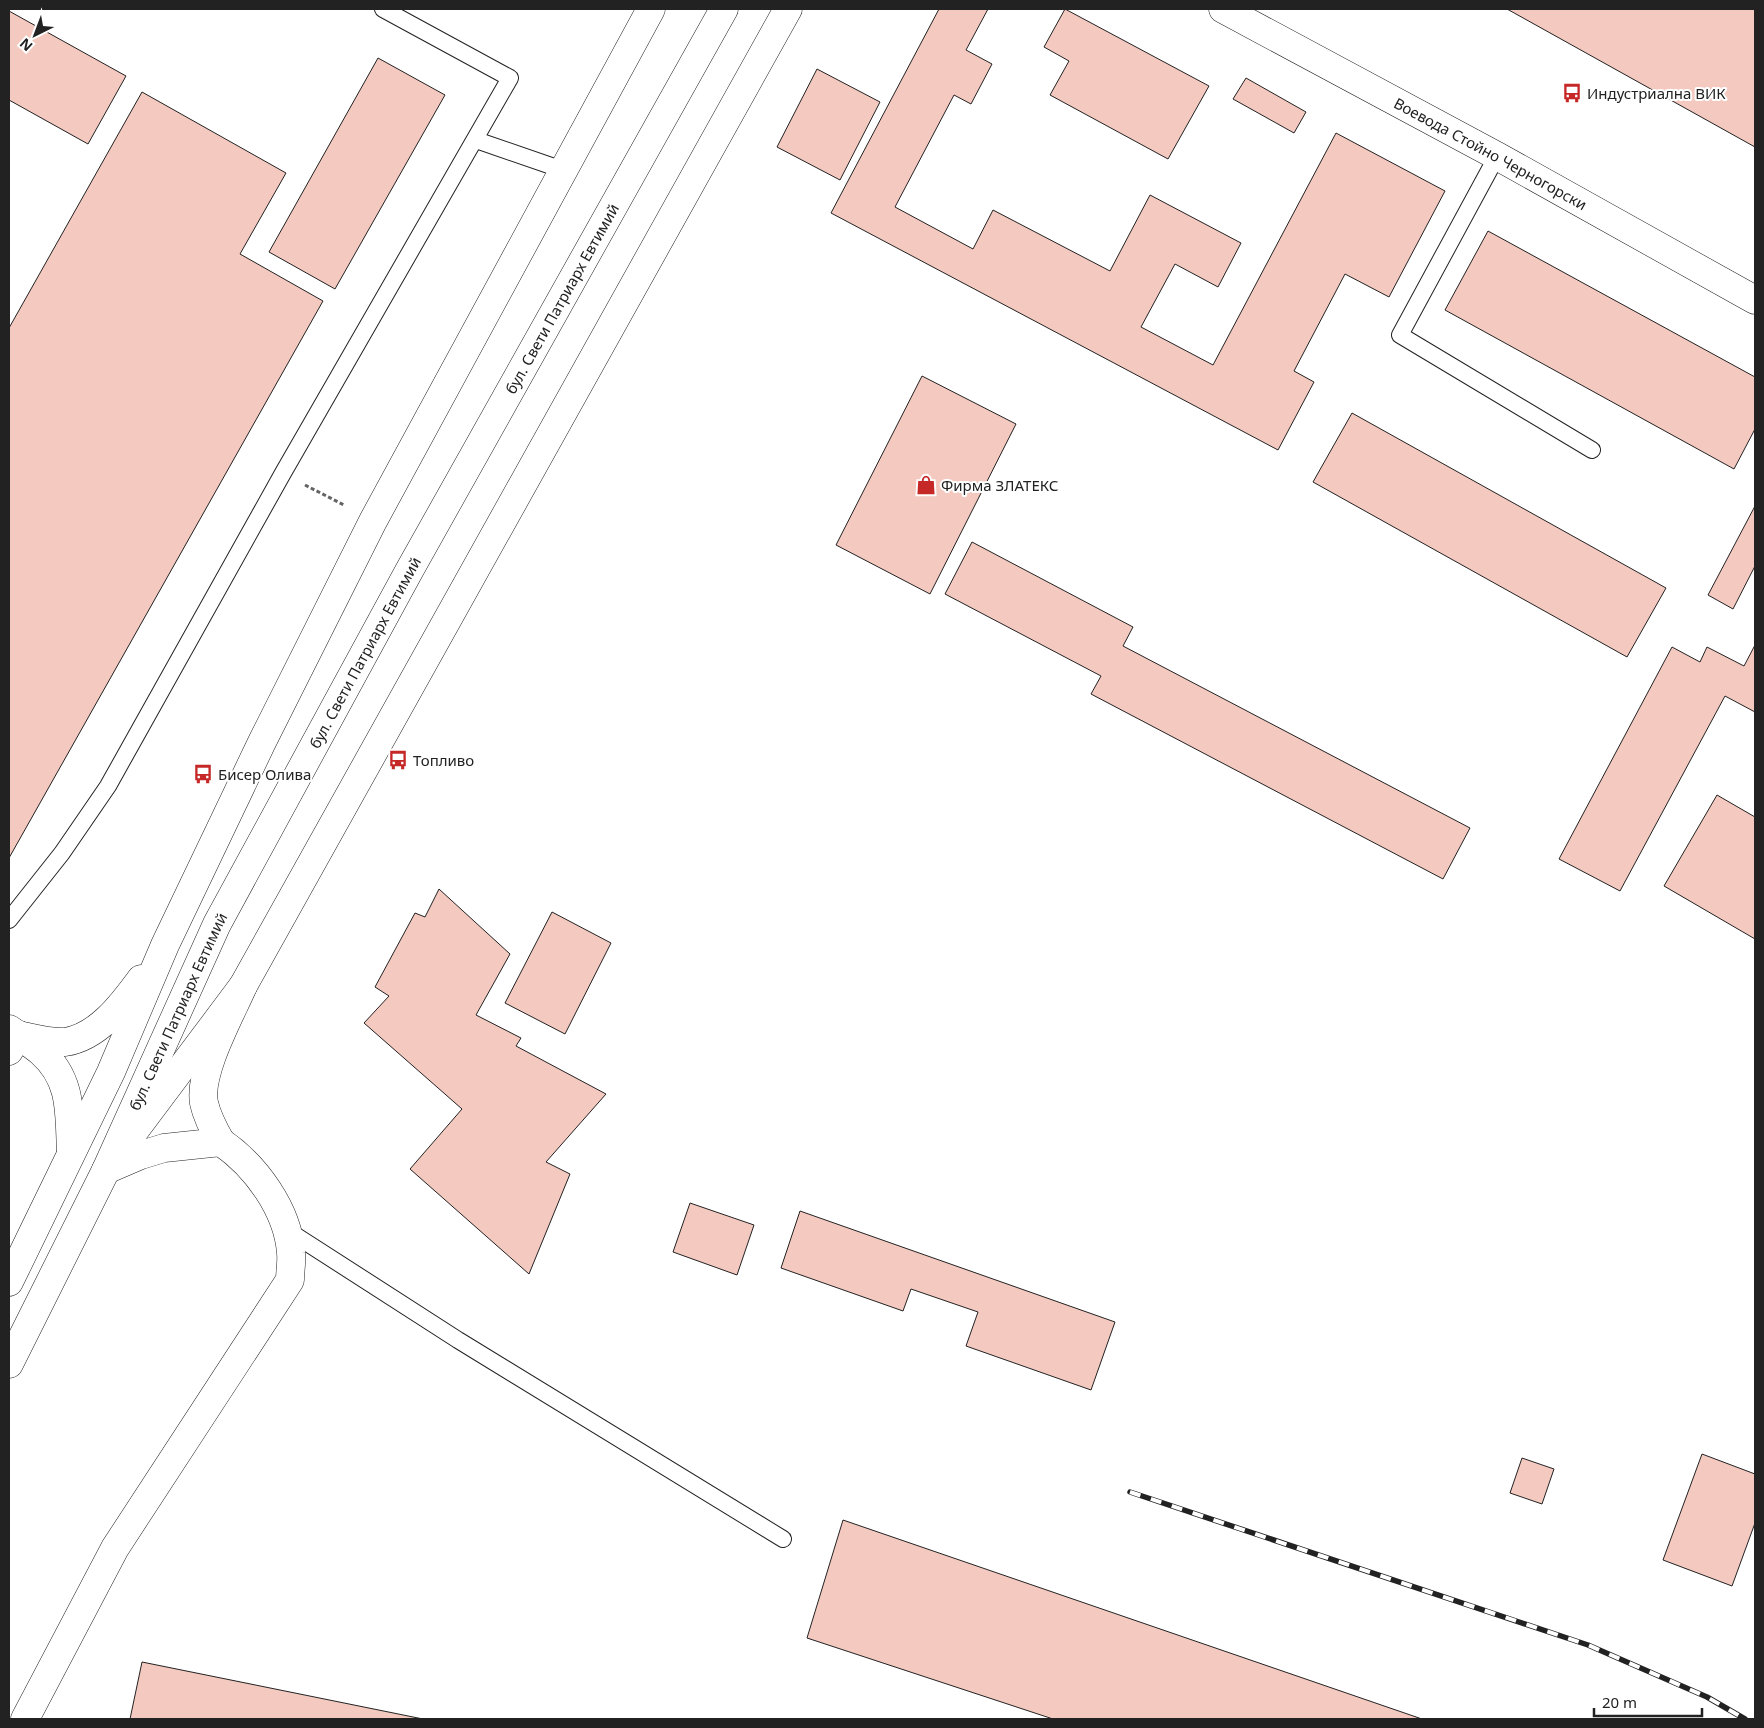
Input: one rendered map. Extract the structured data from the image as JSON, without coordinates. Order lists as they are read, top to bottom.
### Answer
{
  "streets": {
    "main road": ["Воевода Стойно Черногорски", "бул. Свети Патриарх Евтимий"]
  },
  "places": {
    "bus stop": ["Индустриална ВИК", "Топливо", "Бисер Олива"],
    "shop": ["Фирма ЗЛАТЕКС"]
  },
  "scale_bar": "20 m",
  "north": "bottom left"
}
